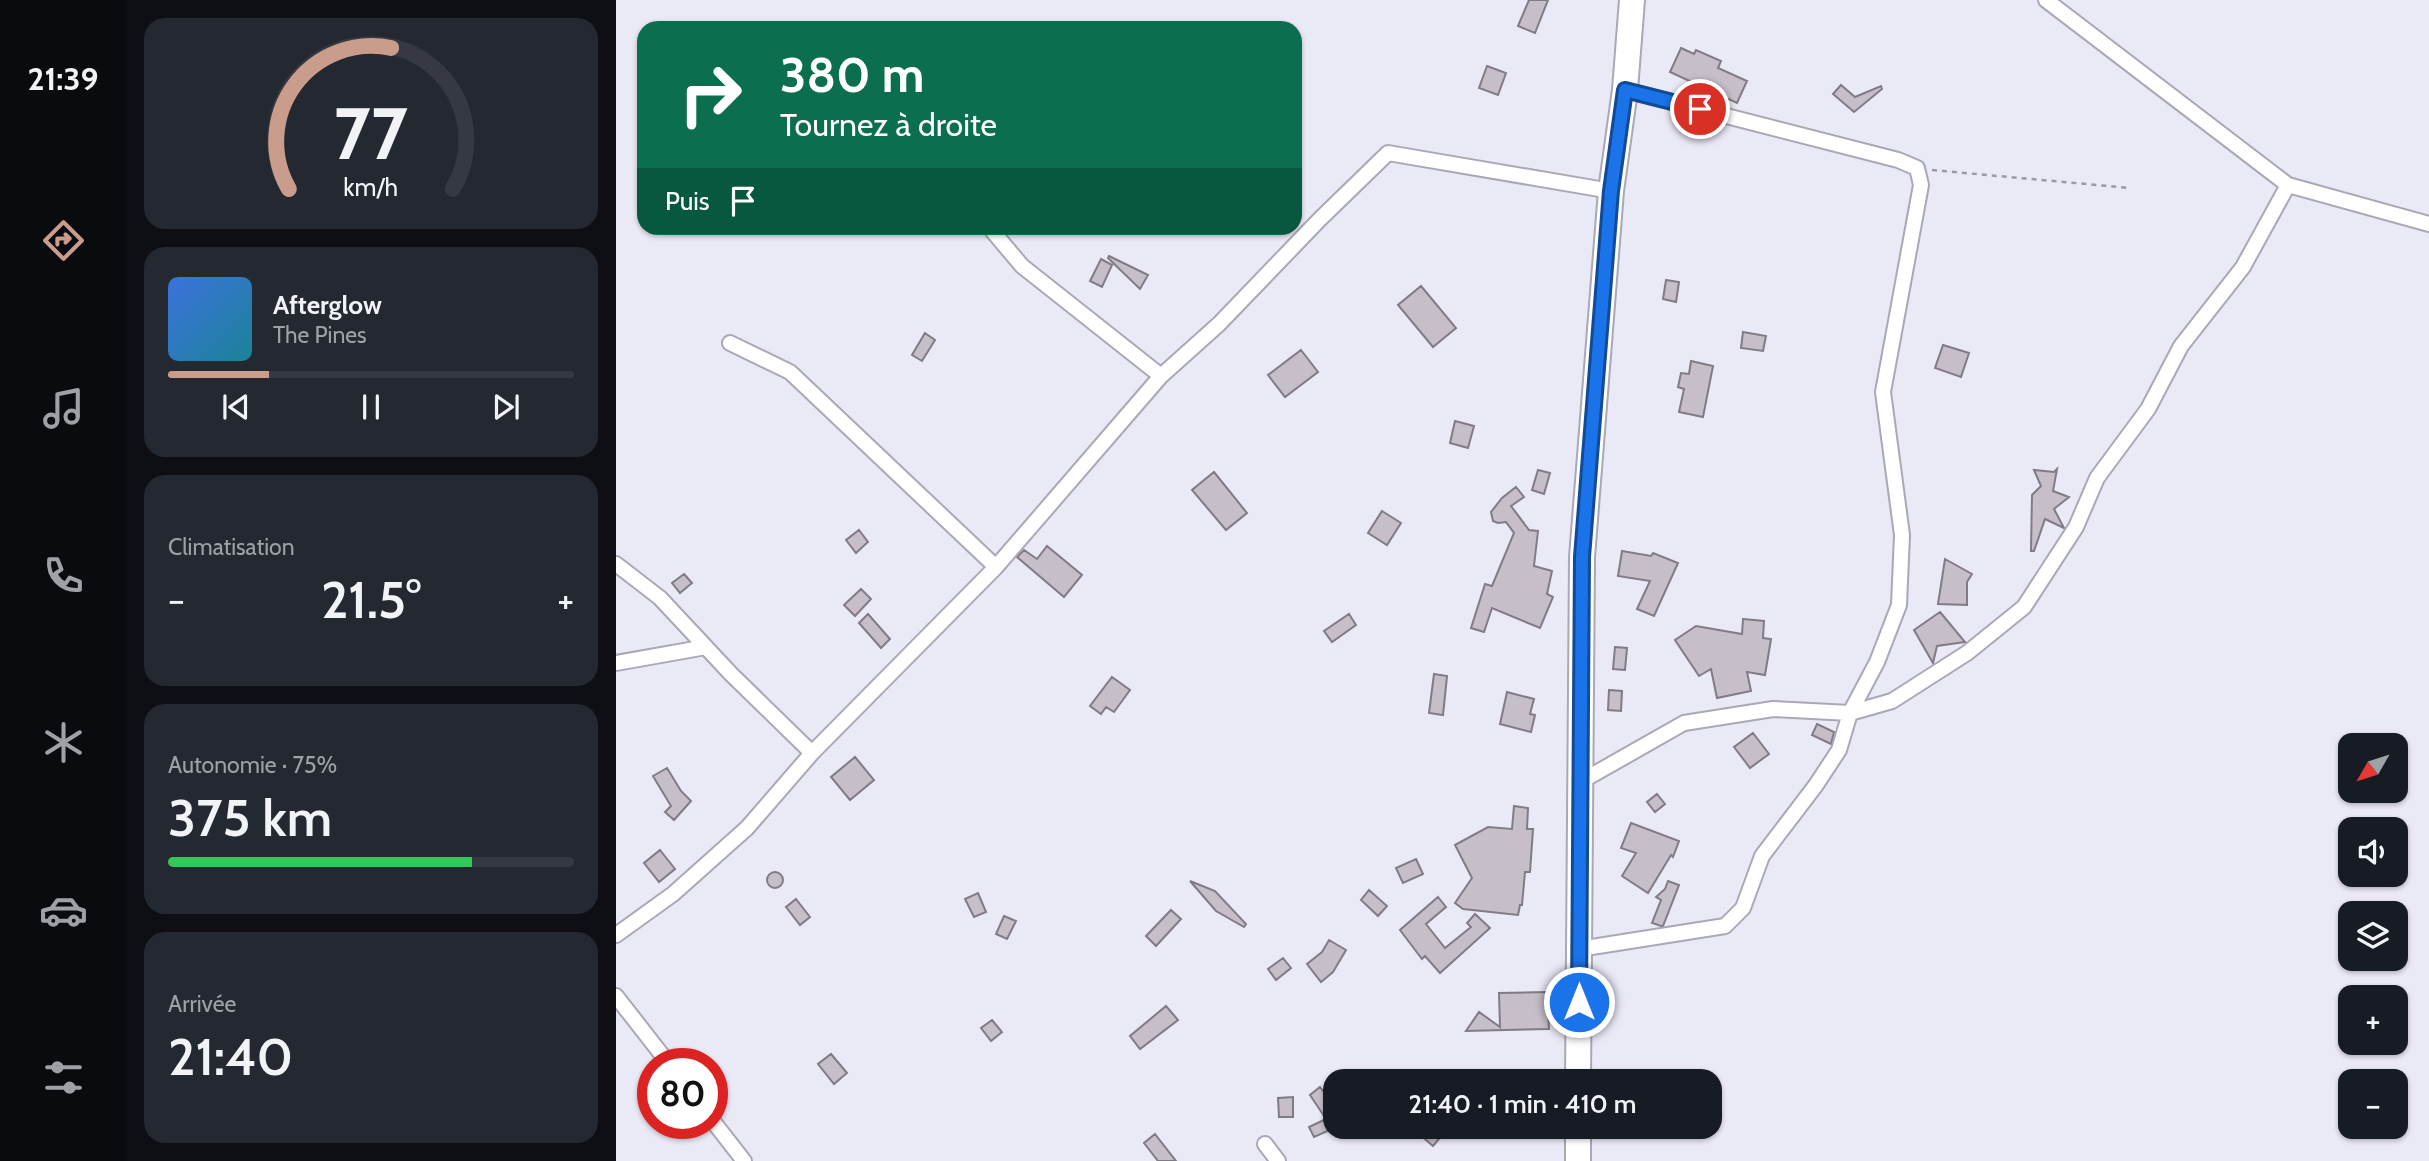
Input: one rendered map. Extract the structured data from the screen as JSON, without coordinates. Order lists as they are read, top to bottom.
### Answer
{
  "north": "bottom left",
  "page": {
    "tabs": "21:39",
    "turn": ["380 m", "Tournez à droite"],
    "then": "Puis",
    "song": ["Afterglow", "The Pines"],
    "tile": [
      "Climatisation",
      ["Autonomie · 75%", "375 km"],
      ["Arrivée", "21:40"]
    ],
    "heat": ["−", "21.5°", "+"],
    "map_buttons": ["+", "−"],
    "limit": "80",
    "trip": "21:40 · 1 min · 410 m",
    "gauge": ["77", "km/h"]
  }
}
